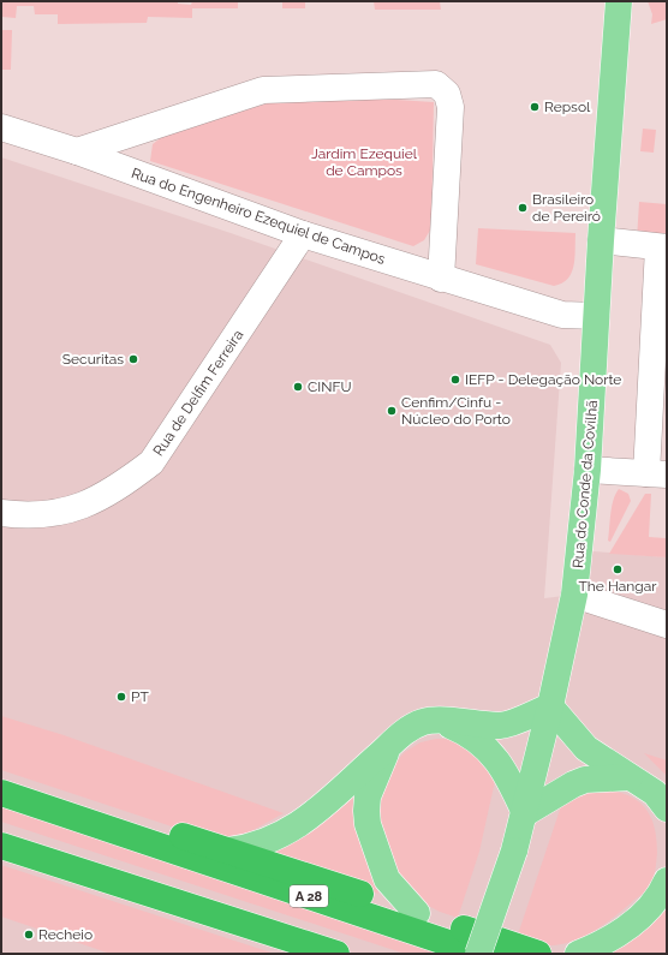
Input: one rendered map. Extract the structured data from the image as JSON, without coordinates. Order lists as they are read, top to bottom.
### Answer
{
  "streets": {
    "highway": ["A 28"],
    "main road": ["Rua do Conde da Covilhã"],
    "street": ["Rua do Engenheiro Ezequiel de Campos", "Rua de Delfim Ferreira"]
  },
  "crossings": [
    ["Rua do Engenheiro Ezequiel de Campos", "Rua de Delfim Ferreira"],
    ["Rua do Engenheiro Ezequiel de Campos", "Rua do Conde da Covilhã"],
    ["Rua do Conde da Covilhã", "A 28"]
  ],
  "parks": ["Jardim Ezequiel de Campos"],
  "places": [
    "Repsol",
    "Brasileiro de Pereiró",
    "Securitas",
    "IEFP - Delegação Norte",
    "CINFU",
    "Cenfim/Cinfu - Núcleo do Porto",
    "The Hangar",
    "PT",
    "Recheio"
  ]
}
